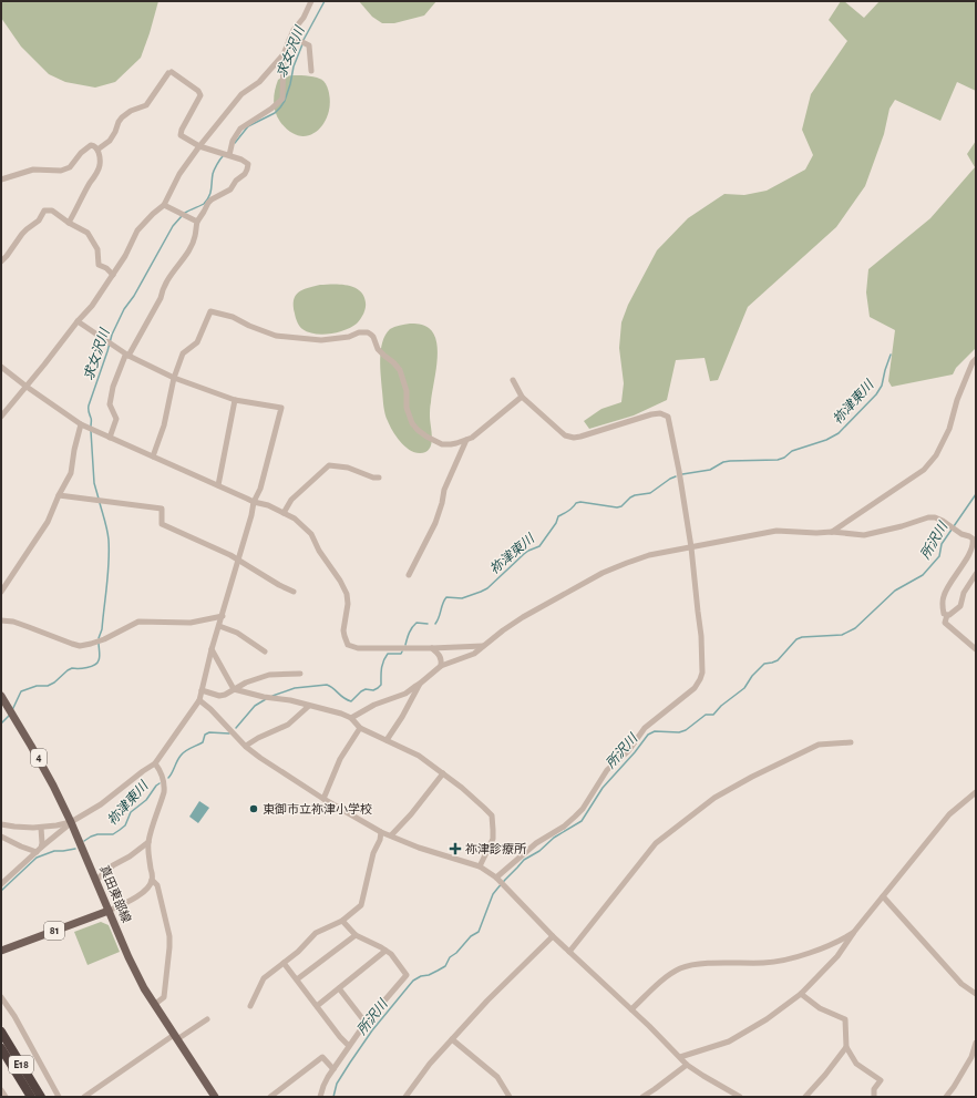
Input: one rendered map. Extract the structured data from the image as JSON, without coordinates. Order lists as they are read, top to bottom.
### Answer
{
  "streets": {
    "highway": ["E18"],
    "main road": ["4", "真田東部線", "81"]
  },
  "crossings": [
    ["真田東部線", "81"]
  ],
  "water": ["求女沢川", "祢津東川", "所沢川"],
  "places": {
    "other": ["東御市立祢津小学校"],
    "health": ["祢津診療所"]
  }
}
